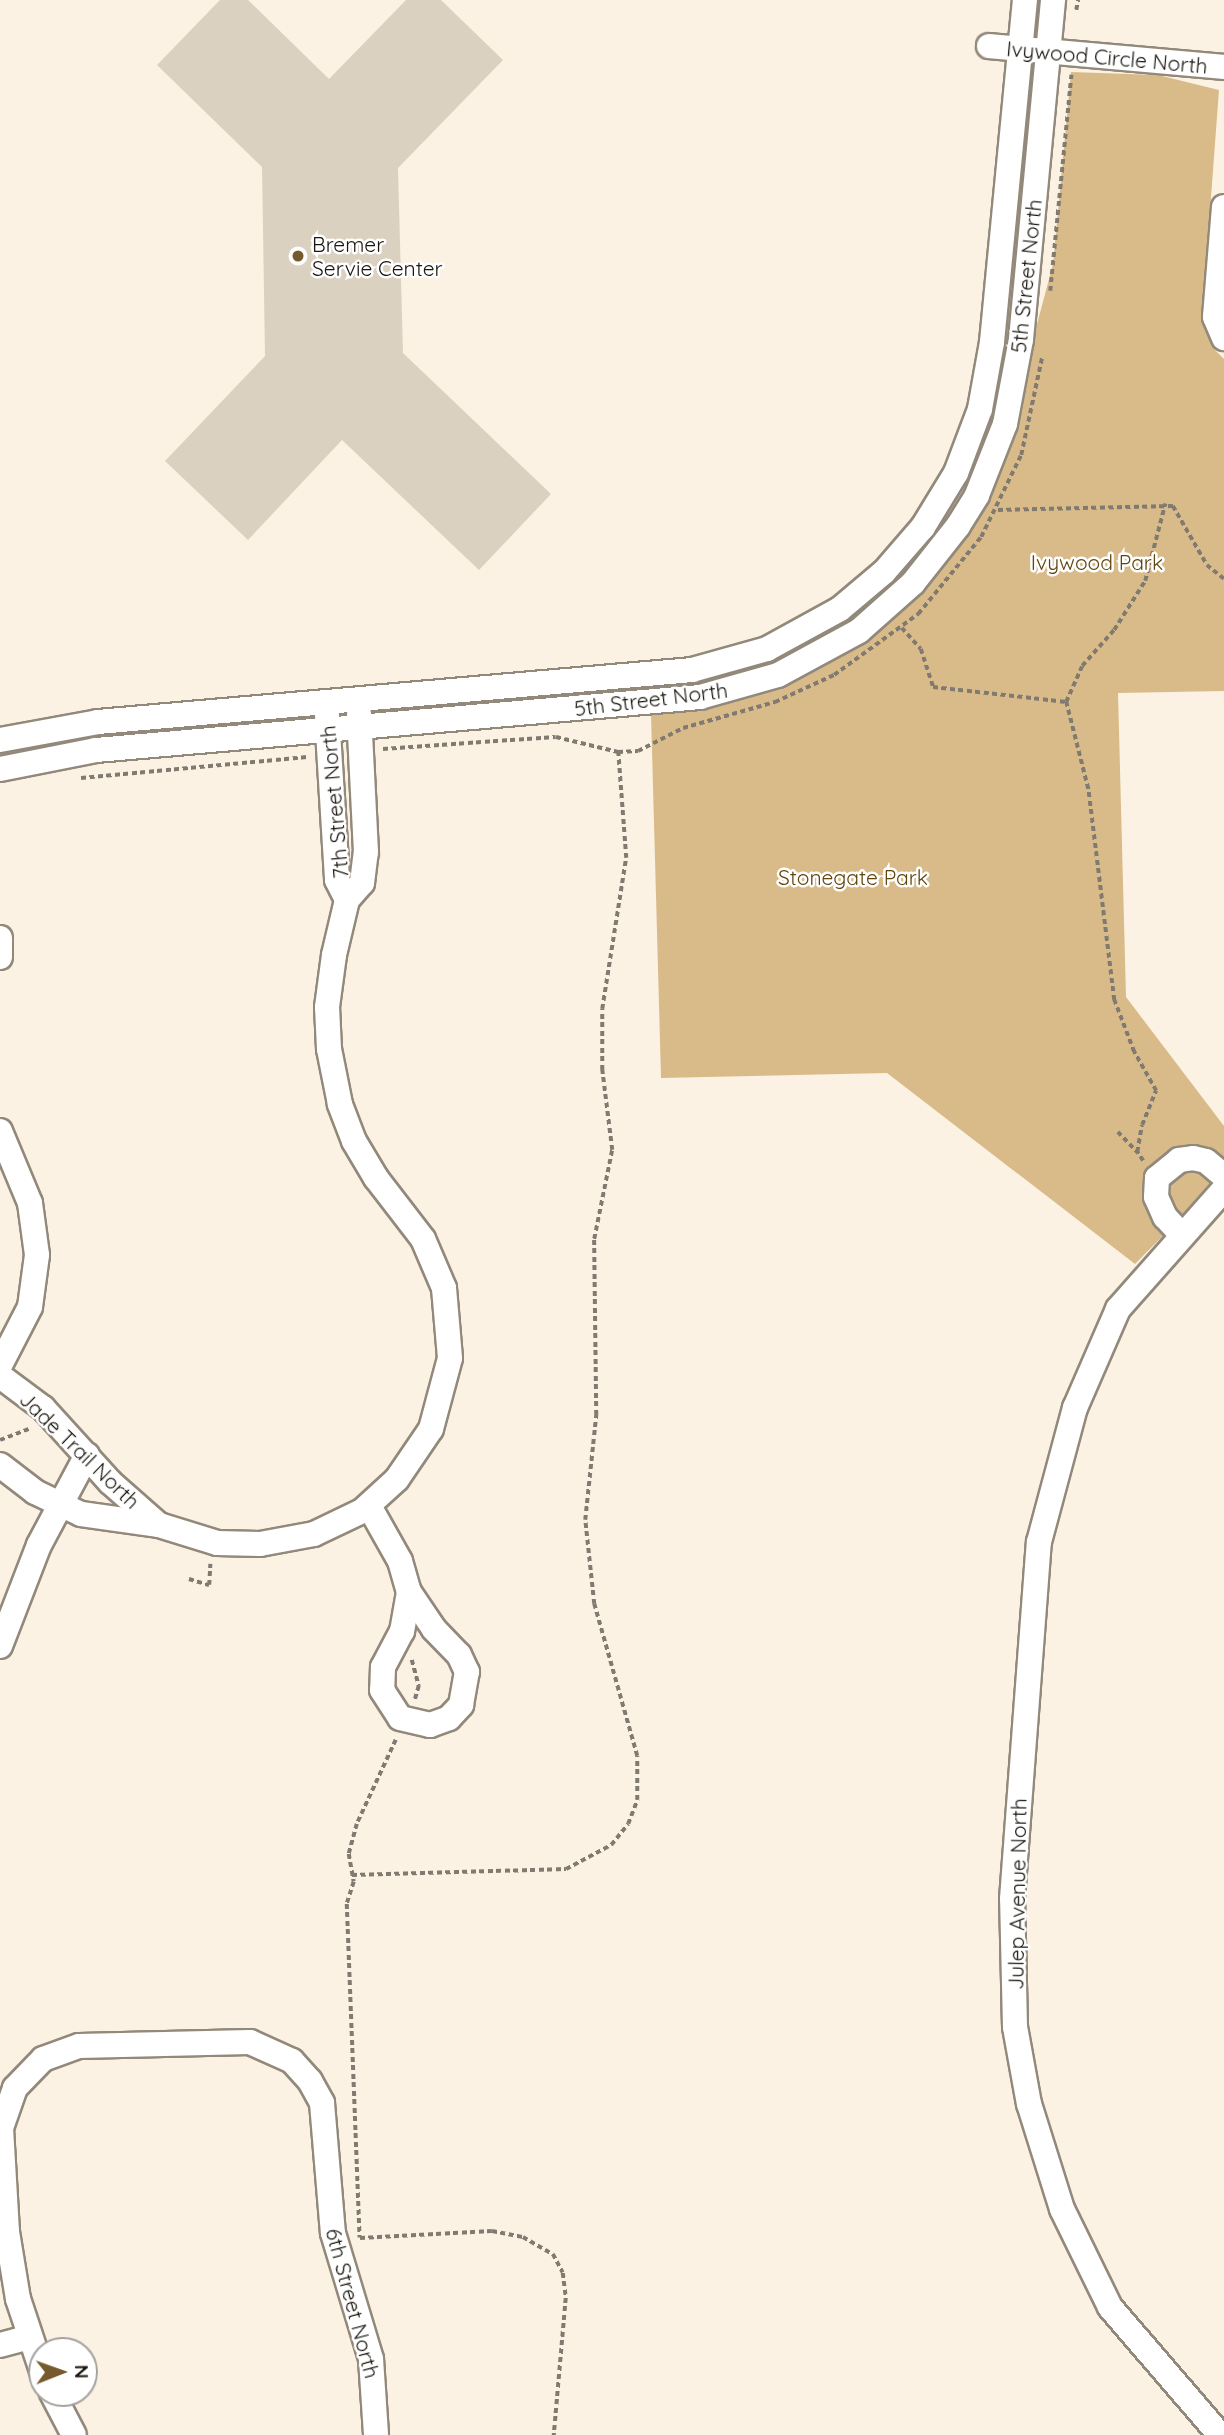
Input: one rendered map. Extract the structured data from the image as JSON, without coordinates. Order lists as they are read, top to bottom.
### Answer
{
  "streets": {
    "street": [
      "Ivywood Circle North",
      "5th Street North",
      "7th Street North",
      "Jade Trail North",
      "Julep Avenue North",
      "6th Street North"
    ]
  },
  "crossings": [
    ["Ivywood Circle North", "5th Street North"],
    ["5th Street North", "7th Street North"],
    ["7th Street North", "Jade Trail North"]
  ],
  "parks": ["Ivywood Park", "Stonegate Park"],
  "places": ["Bremer Servie Center"],
  "north": "right"
}
